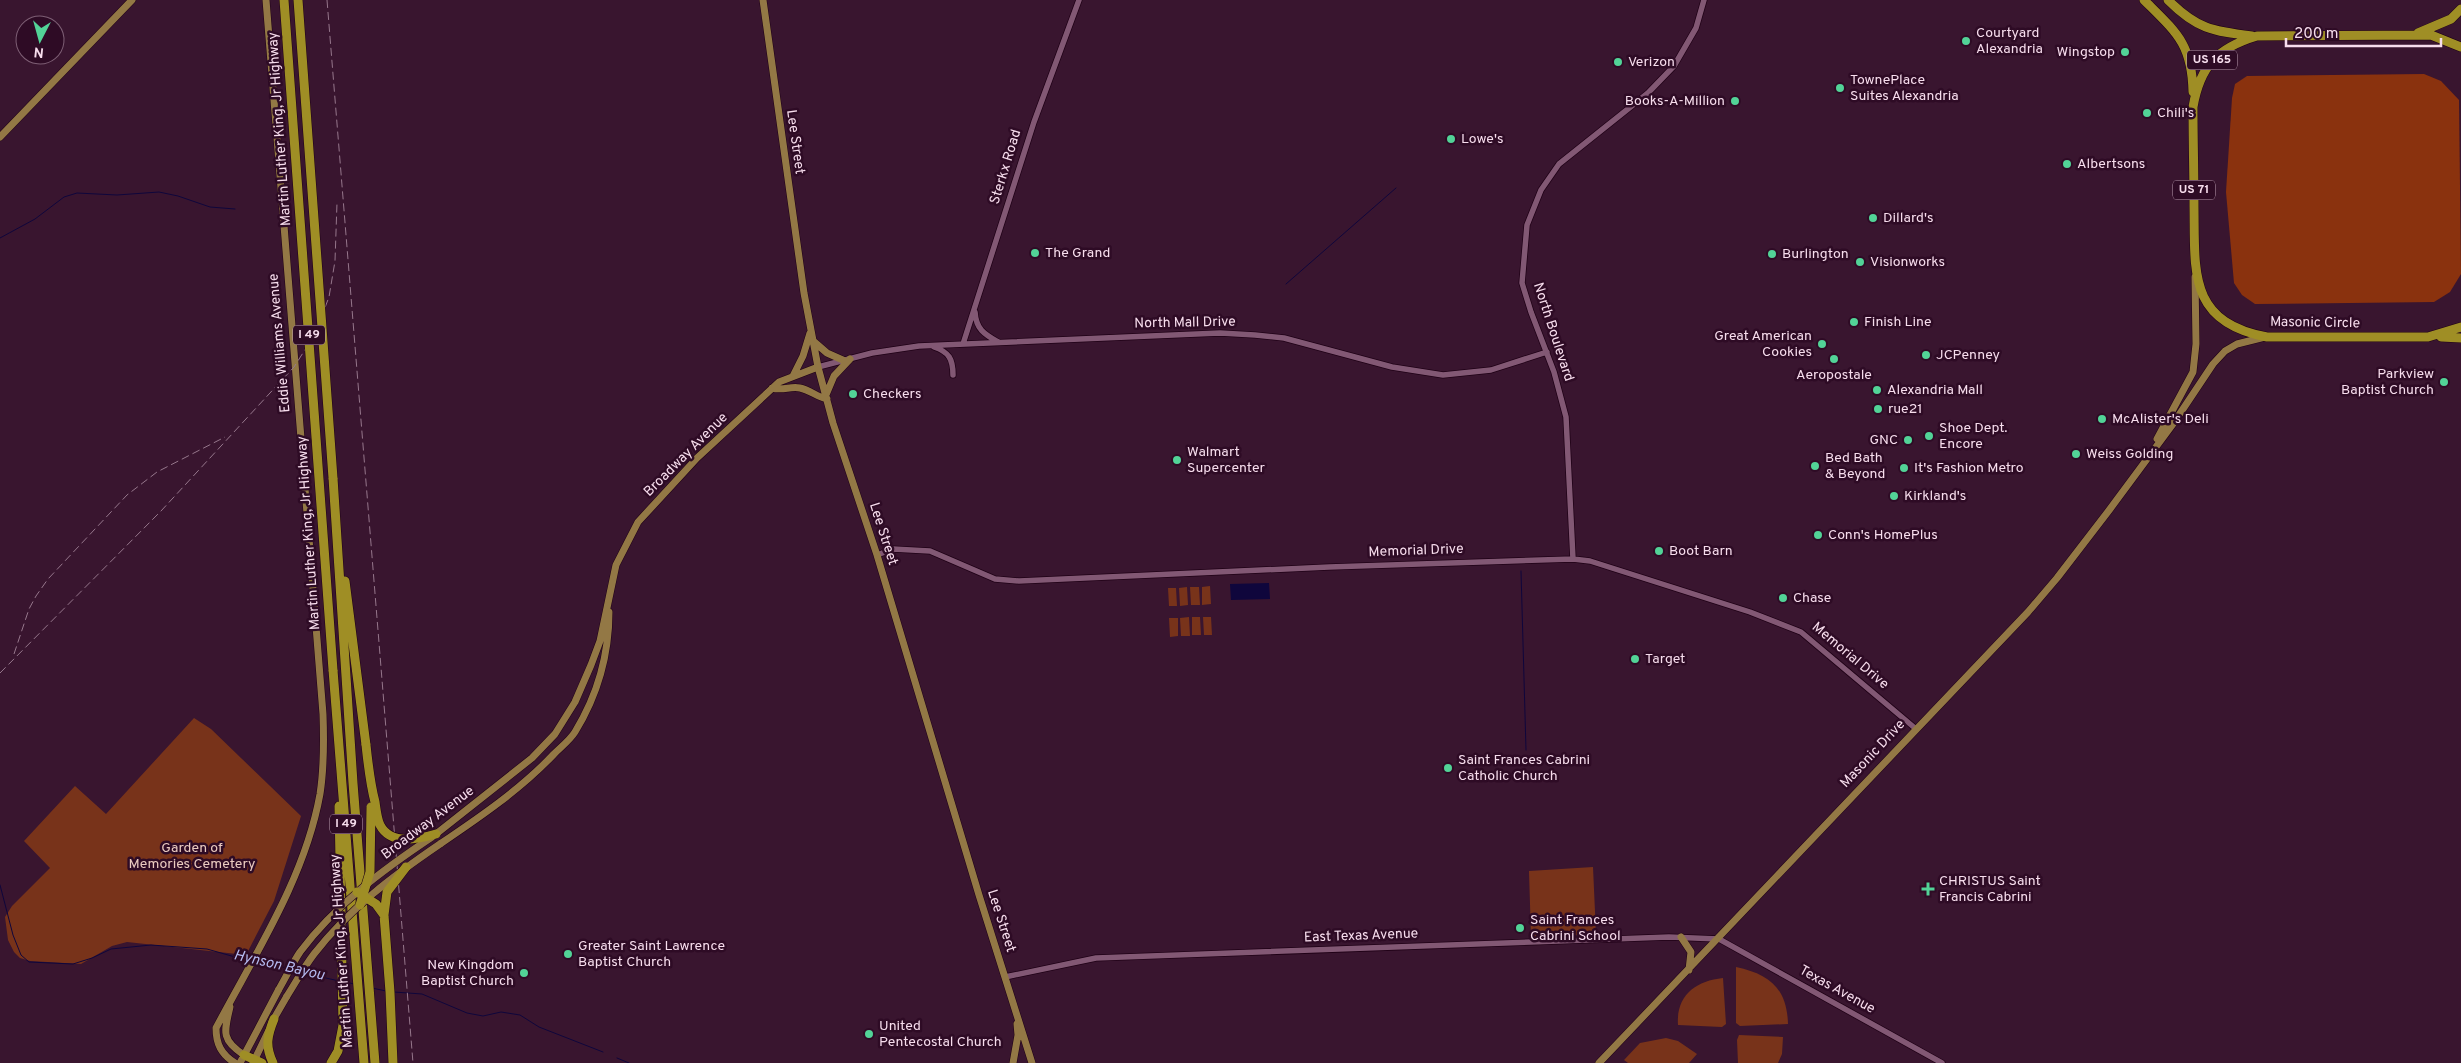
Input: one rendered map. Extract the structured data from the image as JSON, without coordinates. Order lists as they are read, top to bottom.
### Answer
{
  "streets": {
    "highway": [
      "US 165",
      "Martin Luther King, Jr Highway",
      "US 71",
      "Masonic Circle",
      "I 49"
    ],
    "main road": [
      "Lee Street",
      "Eddie Williams Avenue",
      "Broadway Avenue",
      "Masonic Drive"
    ],
    "street": [
      "Sterkx Road",
      "North Mall Drive",
      "North Boulevard",
      "Memorial Drive",
      "East Texas Avenue",
      "Texas Avenue"
    ]
  },
  "crossings": [
    ["Lee Street", "North Mall Drive"],
    ["Lee Street", "Broadway Avenue"],
    ["Lee Street", "Memorial Drive"],
    ["Lee Street", "East Texas Avenue"],
    ["Sterkx Road", "North Mall Drive"],
    ["US 71", "Masonic Circle"],
    ["North Mall Drive", "North Boulevard"],
    ["North Mall Drive", "Broadway Avenue"],
    ["Masonic Circle", "Masonic Drive"],
    ["North Boulevard", "Memorial Drive"],
    ["Eddie Williams Avenue", "Broadway Avenue"],
    ["Memorial Drive", "Masonic Drive"],
    ["Masonic Drive", "East Texas Avenue"],
    ["Masonic Drive", "Texas Avenue"],
    ["East Texas Avenue", "Texas Avenue"]
  ],
  "water": ["Hynson Bayou"],
  "parks": ["Garden of Memories Cemetery"],
  "places": {
    "other": [
      "Courtyard Alexandria",
      "Wingstop",
      "Verizon",
      "TownePlace Suites Alexandria",
      "Books-A-Million",
      "Chili's",
      "Lowe's",
      "Albertsons",
      "Dillard's",
      "The Grand",
      "Burlington",
      "Visionworks",
      "Finish Line",
      "Great American Cookies",
      "JCPenney",
      "Aeropostale",
      "Parkview Baptist Church",
      "Alexandria Mall",
      "Checkers",
      "rue21",
      "McAlister's Deli",
      "Shoe Dept. Encore",
      "GNC",
      "Weiss Golding",
      "Walmart Supercenter",
      "Bed Bath & Beyond",
      "It's Fashion Metro",
      "Kirkland's",
      "Conn's HomePlus",
      "Boot Barn",
      "Chase",
      "Target",
      "Saint Frances Cabrini Catholic Church",
      "Saint Frances Cabrini School",
      "Greater Saint Lawrence Baptist Church",
      "New Kingdom Baptist Church",
      "United Pentecostal Church"
    ],
    "health": ["CHRISTUS Saint Francis Cabrini"]
  },
  "scale_bar": "200 m",
  "north": "bottom"
}
